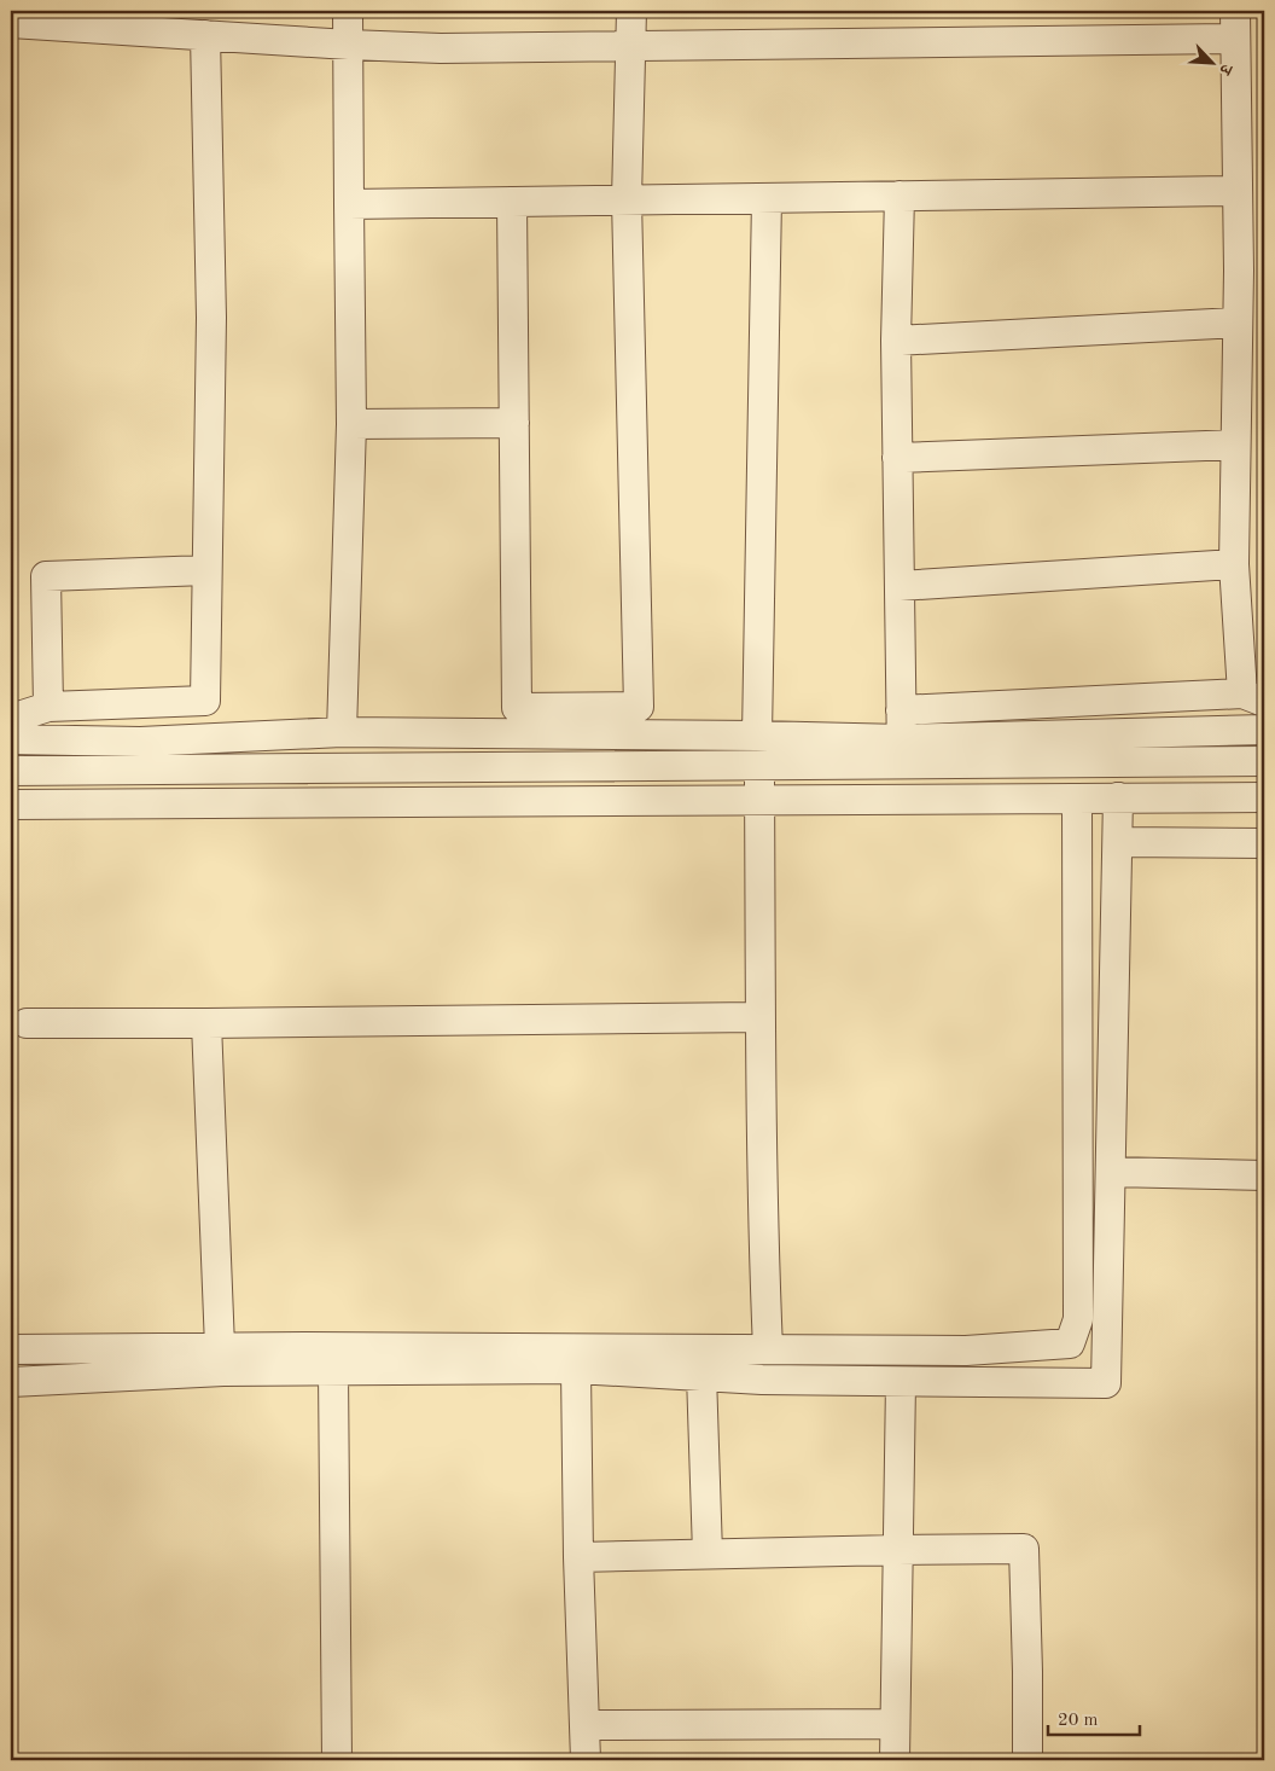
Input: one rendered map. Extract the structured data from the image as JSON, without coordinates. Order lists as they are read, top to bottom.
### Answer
{
  "scale_bar": "20 m",
  "north": "bottom right"
}
